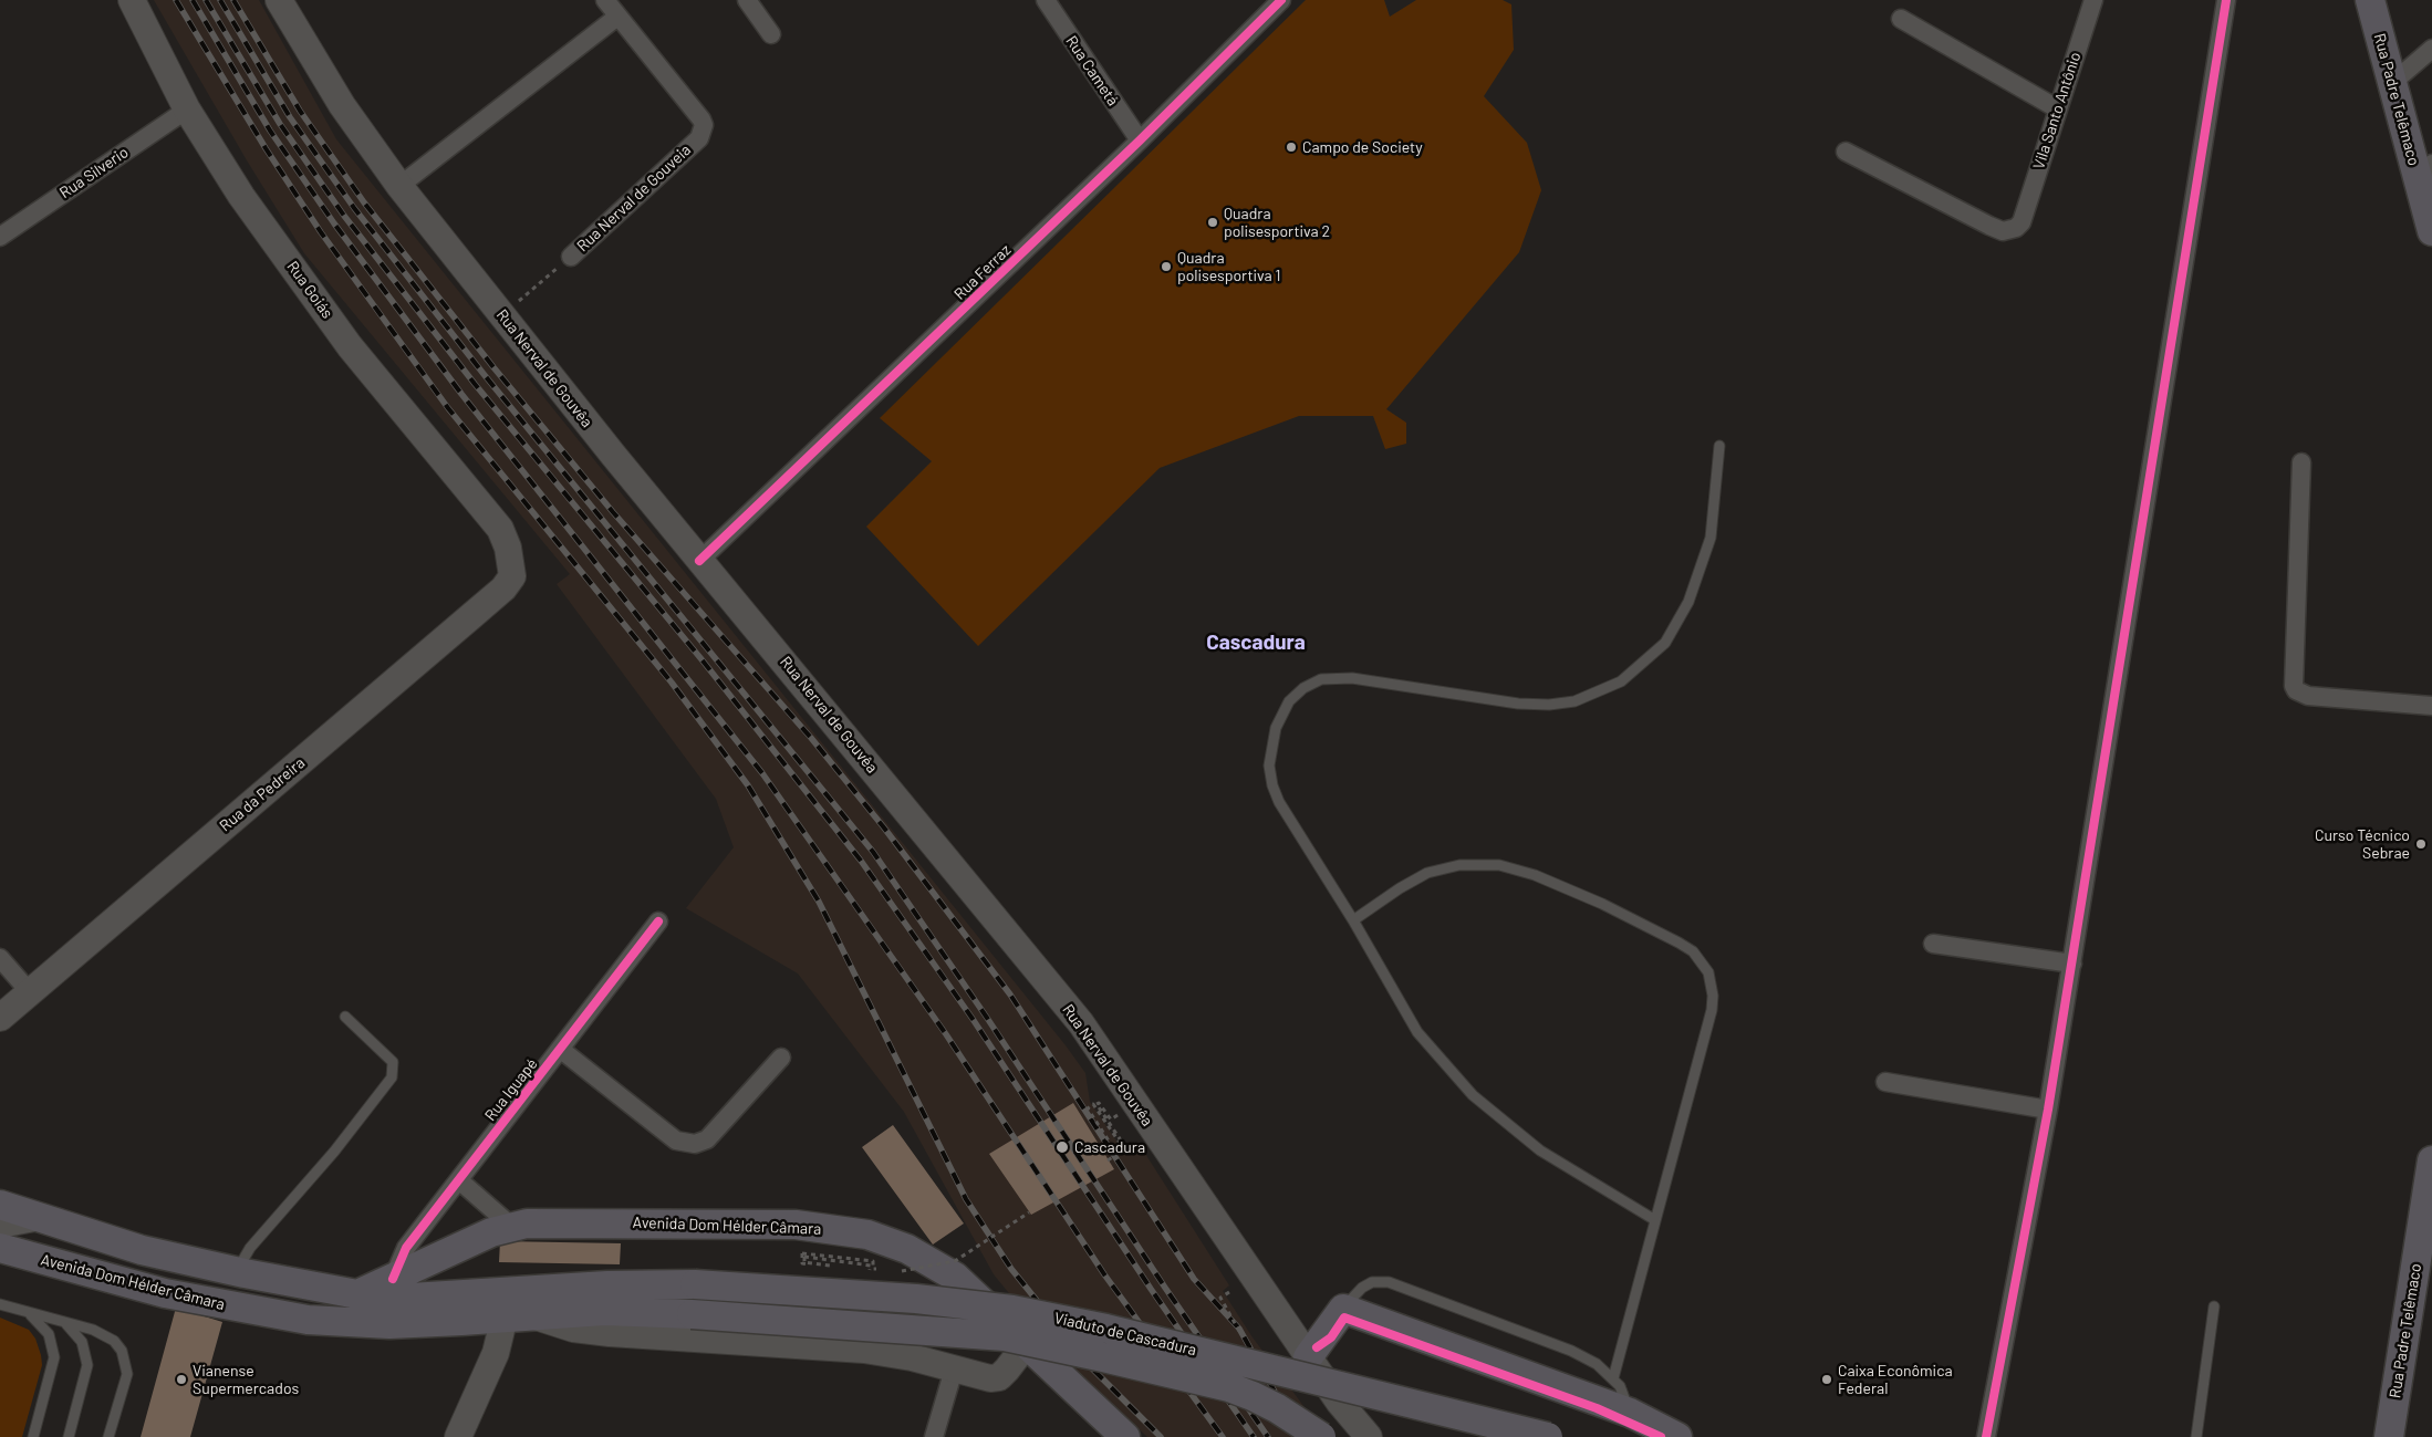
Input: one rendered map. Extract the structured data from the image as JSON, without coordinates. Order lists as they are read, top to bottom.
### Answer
{
  "streets": {
    "main road": [
      "Rua Padre Telêmaco",
      "Rua Goiás",
      "Rua Nerval de Gouvêa",
      "Rua da Pedreira",
      "Avenida Dom Hélder Câmara",
      "Viaduto de Cascadura"
    ],
    "street": [
      "Rua Cametá",
      "Vila Santo Antônio",
      "Rua Silverio",
      "Rua Nerval de Gouveia",
      "Rua Ferraz",
      "Rua Iguapé"
    ]
  },
  "crossings": [
    ["Rua Cametá", "Rua Ferraz"],
    ["Rua Silverio", "Rua Goiás"],
    ["Rua Nerval de Gouveia", "Rua Nerval de Gouvêa"],
    ["Rua Ferraz", "Rua Nerval de Gouvêa"],
    ["Rua Goiás", "Rua da Pedreira"],
    ["Rua Iguapé", "Avenida Dom Hélder Câmara"],
    ["Avenida Dom Hélder Câmara", "Viaduto de Cascadura"]
  ],
  "districts": ["Cascadura"],
  "places": [
    "Campo de Society",
    "Quadra polisesportiva 2",
    "Quadra polisesportiva 1",
    "Curso Técnico Sebrae",
    "Cascadura",
    "Vianense Supermercados",
    "Caixa Econômica Federal"
  ]
}
